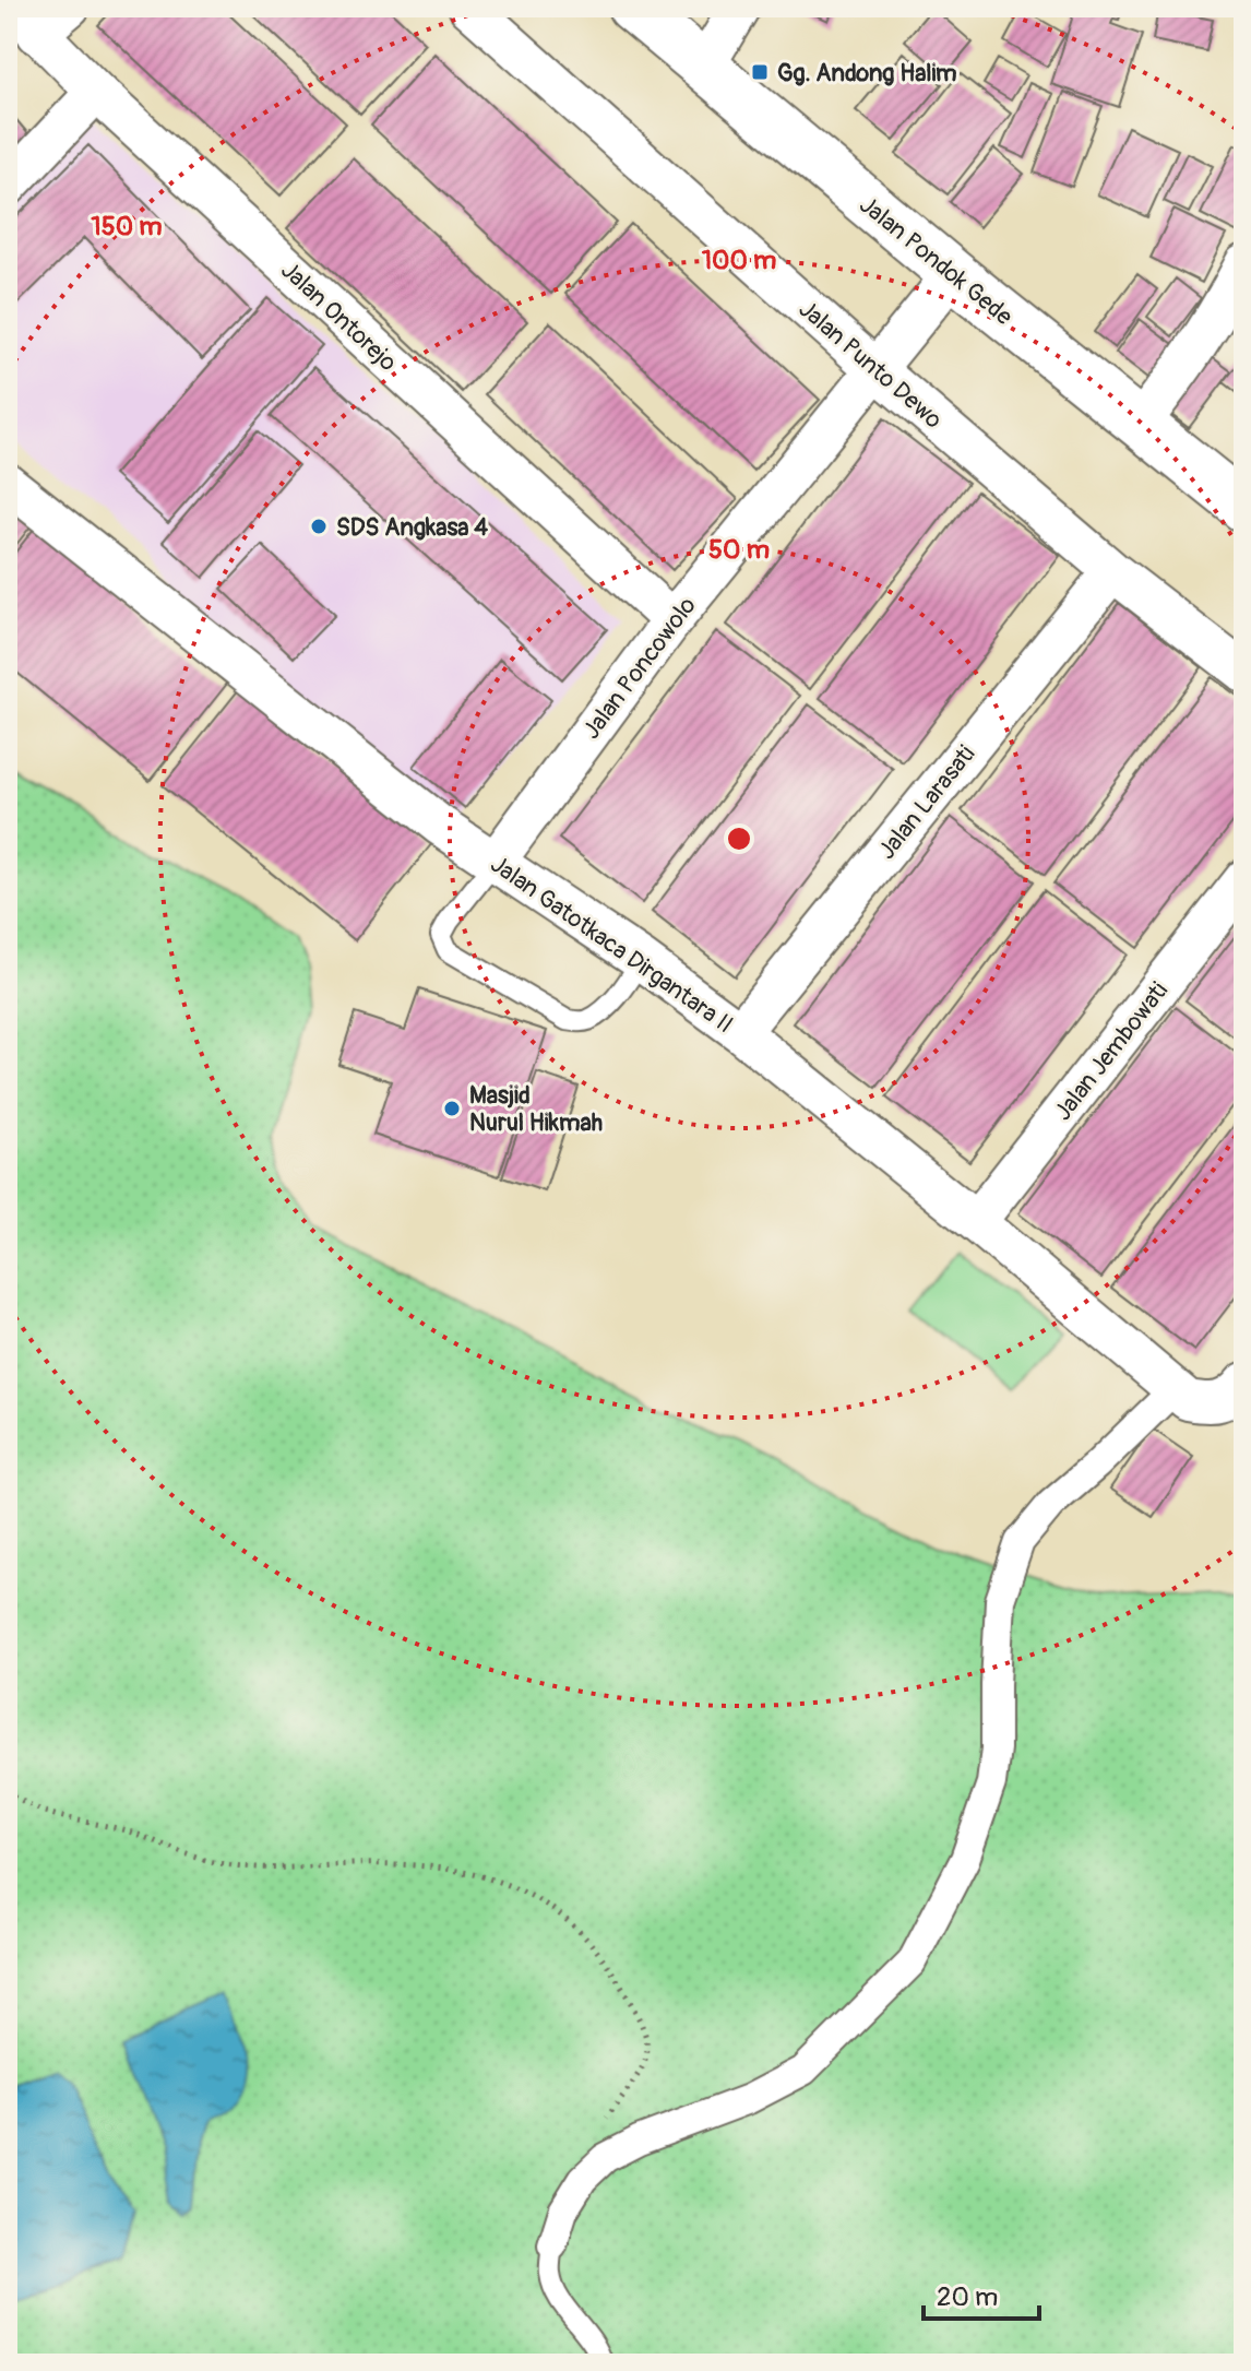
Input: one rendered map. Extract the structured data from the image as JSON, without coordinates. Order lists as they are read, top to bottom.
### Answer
{
  "streets": {
    "main road": ["Jalan Pondok Gede"],
    "street": [
      "Jalan Ontorejo",
      "Jalan Punto Dewo",
      "Jalan Poncowolo",
      "Jalan Larasati",
      "Jalan Gatotkaca Dirgantara II",
      "Jalan Jembowati"
    ]
  },
  "crossings": [
    ["Jalan Pondok Gede", "Jalan Poncowolo"],
    ["Jalan Ontorejo", "Jalan Poncowolo"],
    ["Jalan Punto Dewo", "Jalan Poncowolo"],
    ["Jalan Punto Dewo", "Jalan Larasati"],
    ["Jalan Poncowolo", "Jalan Gatotkaca Dirgantara II"],
    ["Jalan Larasati", "Jalan Gatotkaca Dirgantara II"],
    ["Jalan Gatotkaca Dirgantara II", "Jalan Jembowati"]
  ],
  "places": {
    "transit": ["Gg. Andong Halim"],
    "other": ["SDS Angkasa 4", "Masjid Nurul Hikmah"]
  },
  "scale_bar": "20 m",
  "rings": ["150 m", "100 m", "50 m"]
}
